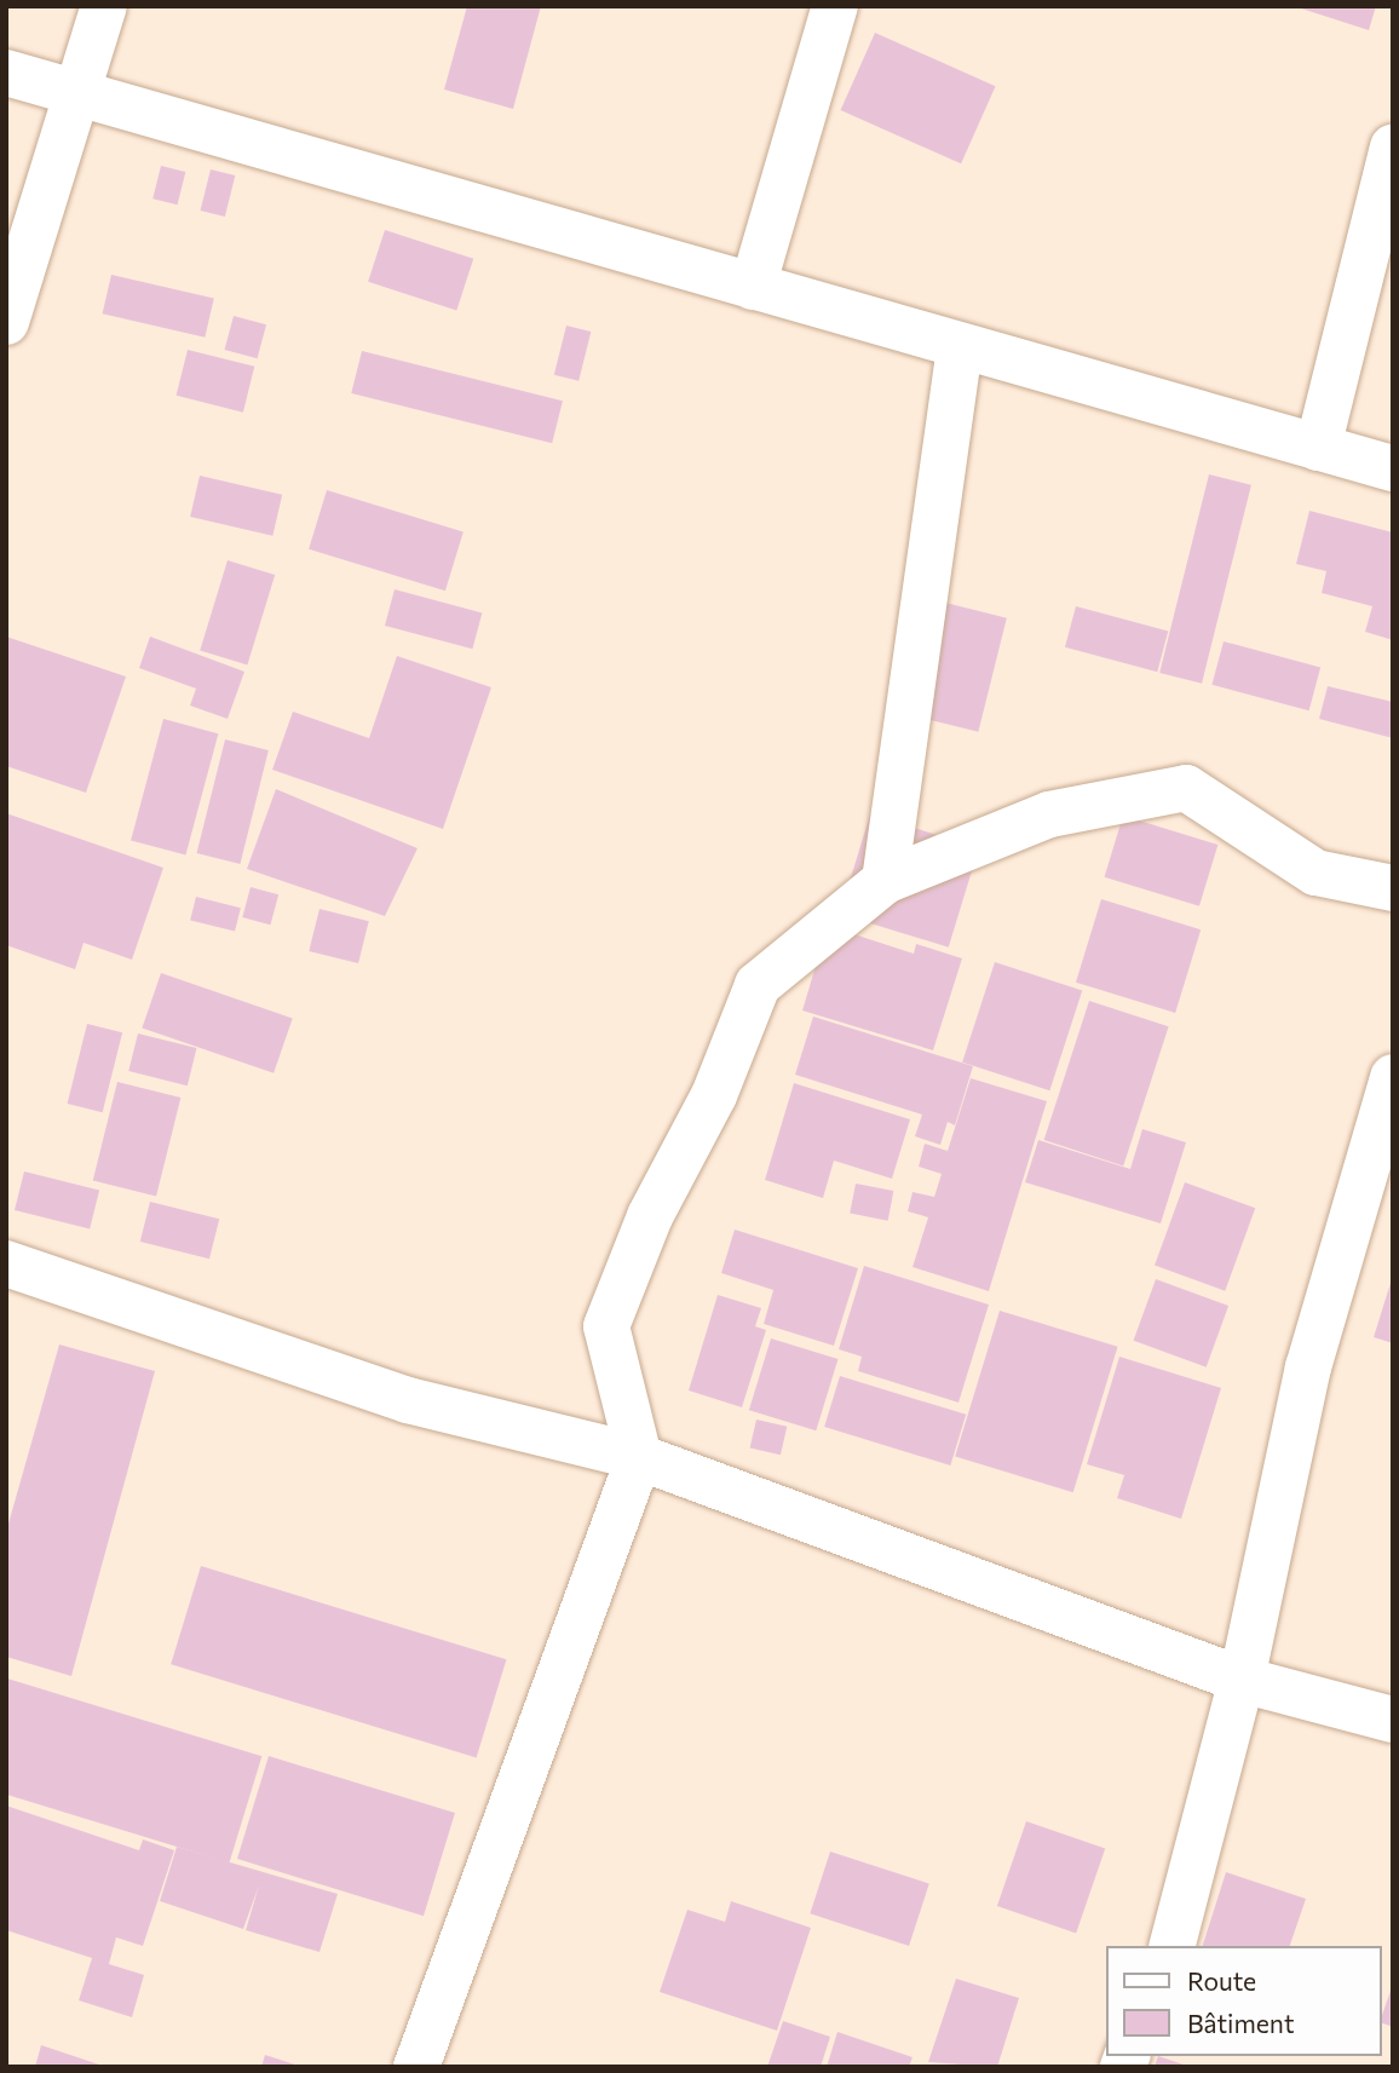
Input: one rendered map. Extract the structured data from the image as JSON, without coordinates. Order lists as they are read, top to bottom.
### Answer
{
  "legend": ["Route", "Bâtiment"]
}
